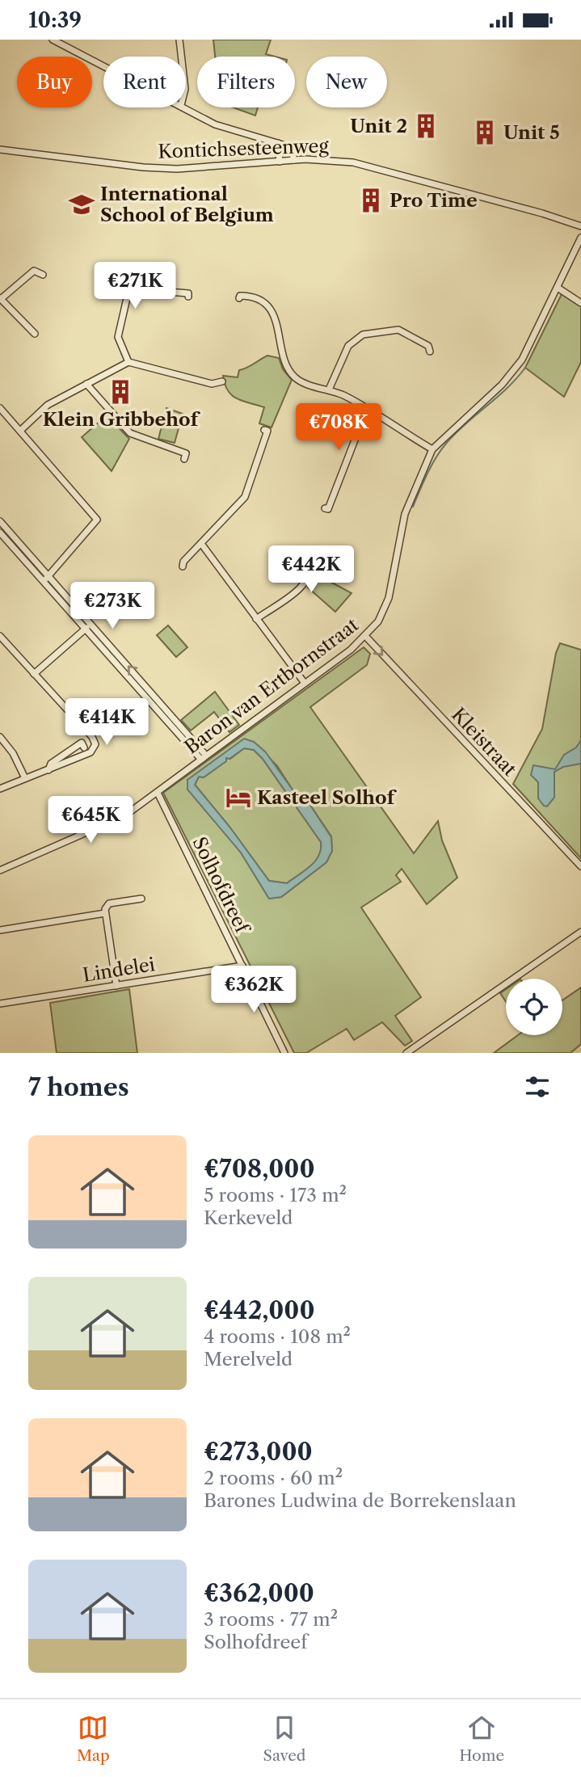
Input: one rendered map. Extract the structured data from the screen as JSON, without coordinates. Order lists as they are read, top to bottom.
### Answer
{
  "streets": {
    "street": [
      "Kontichsesteenweg",
      "Baron van Ertbornstraat",
      "Kleistraat",
      "Solhofdreef",
      "Lindelei"
    ]
  },
  "crossings": [
    ["Baron van Ertbornstraat", "Kleistraat"],
    ["Baron van Ertbornstraat", "Solhofdreef"],
    ["Solhofdreef", "Lindelei"]
  ],
  "one_way": ["Kleistraat"],
  "places": {
    "building": [
      "Unit 2",
      "Unit 5",
      "Pro Time",
      "Klein Gribbehof"
    ],
    "school or university": ["International School of Belgium"],
    "hotel": ["Kasteel Solhof"]
  },
  "page": {
    "status": "10:39",
    "chip": [
      "Buy",
      "Rent",
      "Filters",
      "New"
    ],
    "price": [
      "€271K",
      "€708K",
      "€442K",
      "€273K",
      "€414K",
      "€645K",
      "€362K"
    ],
    "heading": "7 homes",
    "list": [
      {
        "name": "€708,000",
        "note": "5 rooms · 173 m² · Kerkeveld"
      },
      {
        "name": "€442,000",
        "note": "4 rooms · 108 m² · Merelveld"
      },
      {
        "name": "€273,000",
        "note": "2 rooms · 60 m² · Barones Ludwina de Borrekenslaan"
      },
      {
        "name": "€362,000",
        "note": "3 rooms · 77 m² · Solhofdreef"
      }
    ],
    "tabs": ["Map", "Saved", "Home"]
  }
}
